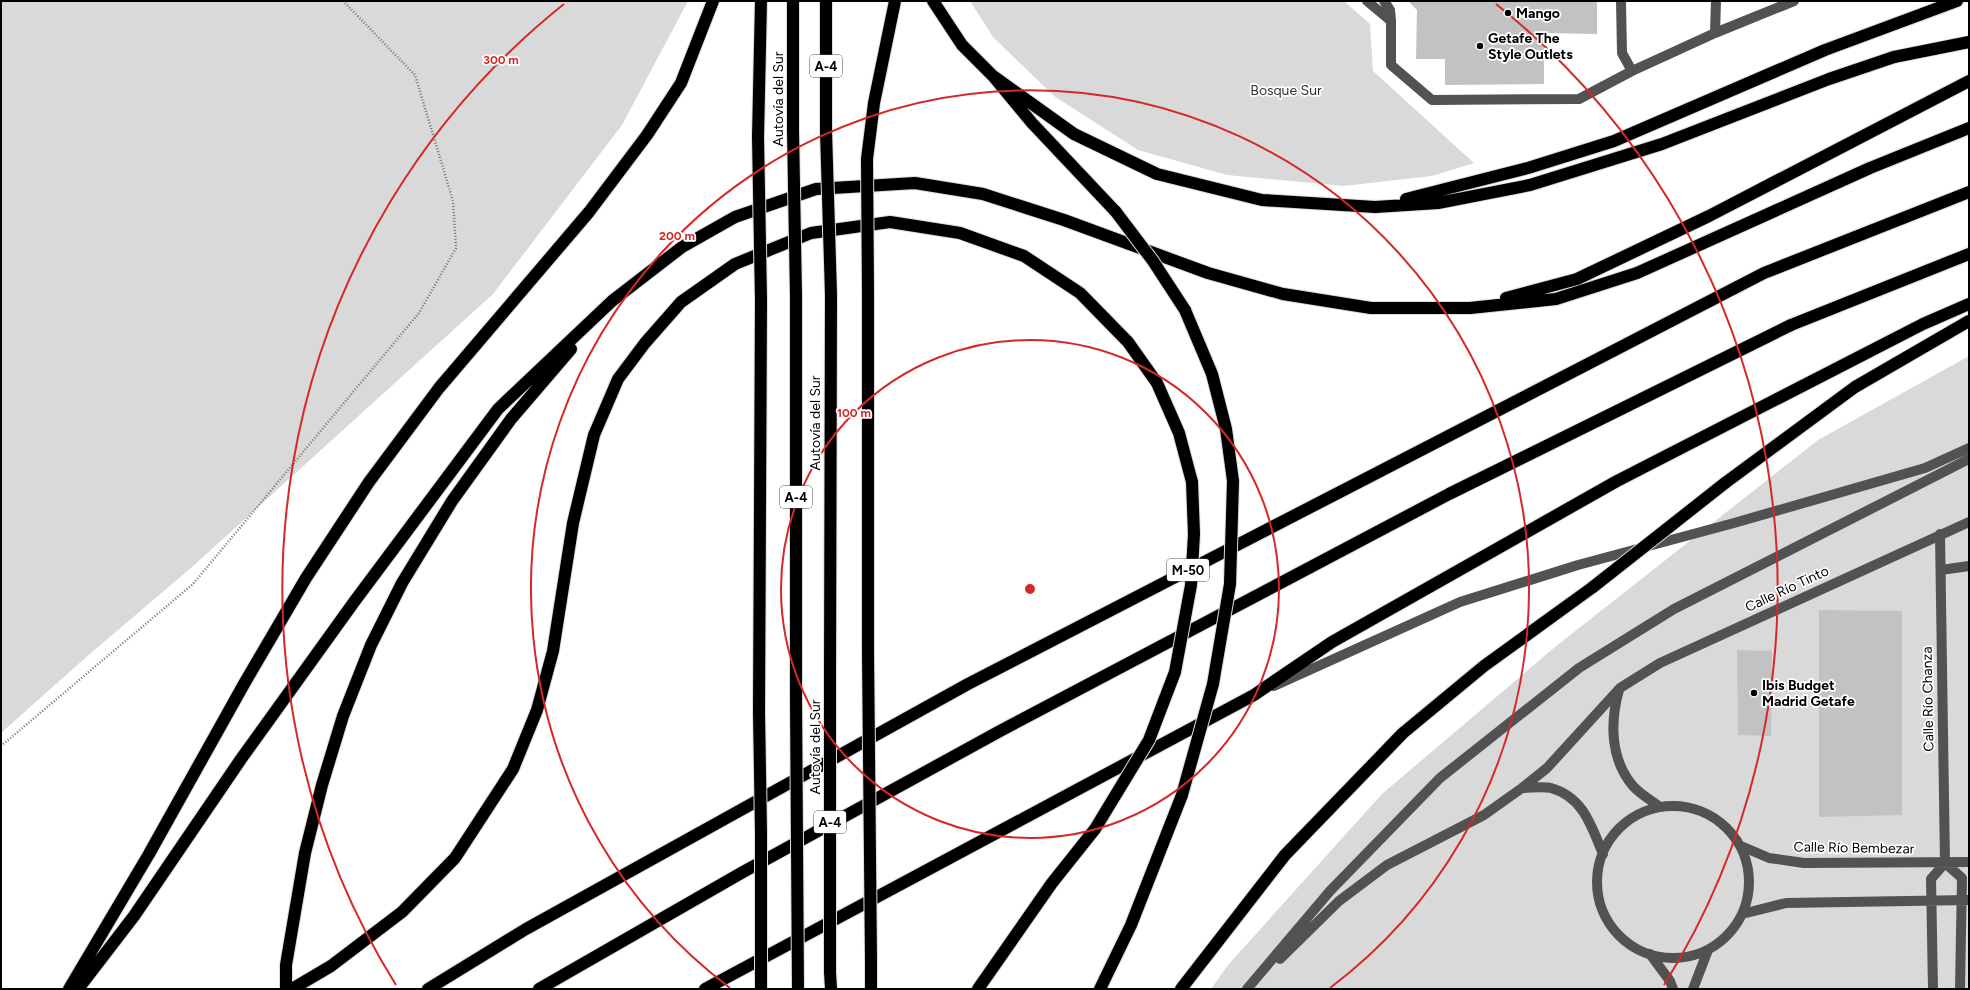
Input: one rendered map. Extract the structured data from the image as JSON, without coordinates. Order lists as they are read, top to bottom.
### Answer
{
  "streets": {
    "highway": ["A-4", "Autovía del Sur", "M-50"],
    "street": ["Calle Río Tinto", "Calle Río Chanza", "Calle Río Bembezar"]
  },
  "crossings": [
    ["Calle Río Tinto", "Calle Río Chanza"],
    ["Calle Río Chanza", "Calle Río Bembezar"]
  ],
  "parks": ["Bosque Sur"],
  "places": ["Mango", "Getafe The Style Outlets", "Ibis Budget Madrid Getafe"],
  "rings": ["300 m", "200 m", "100 m"]
}
